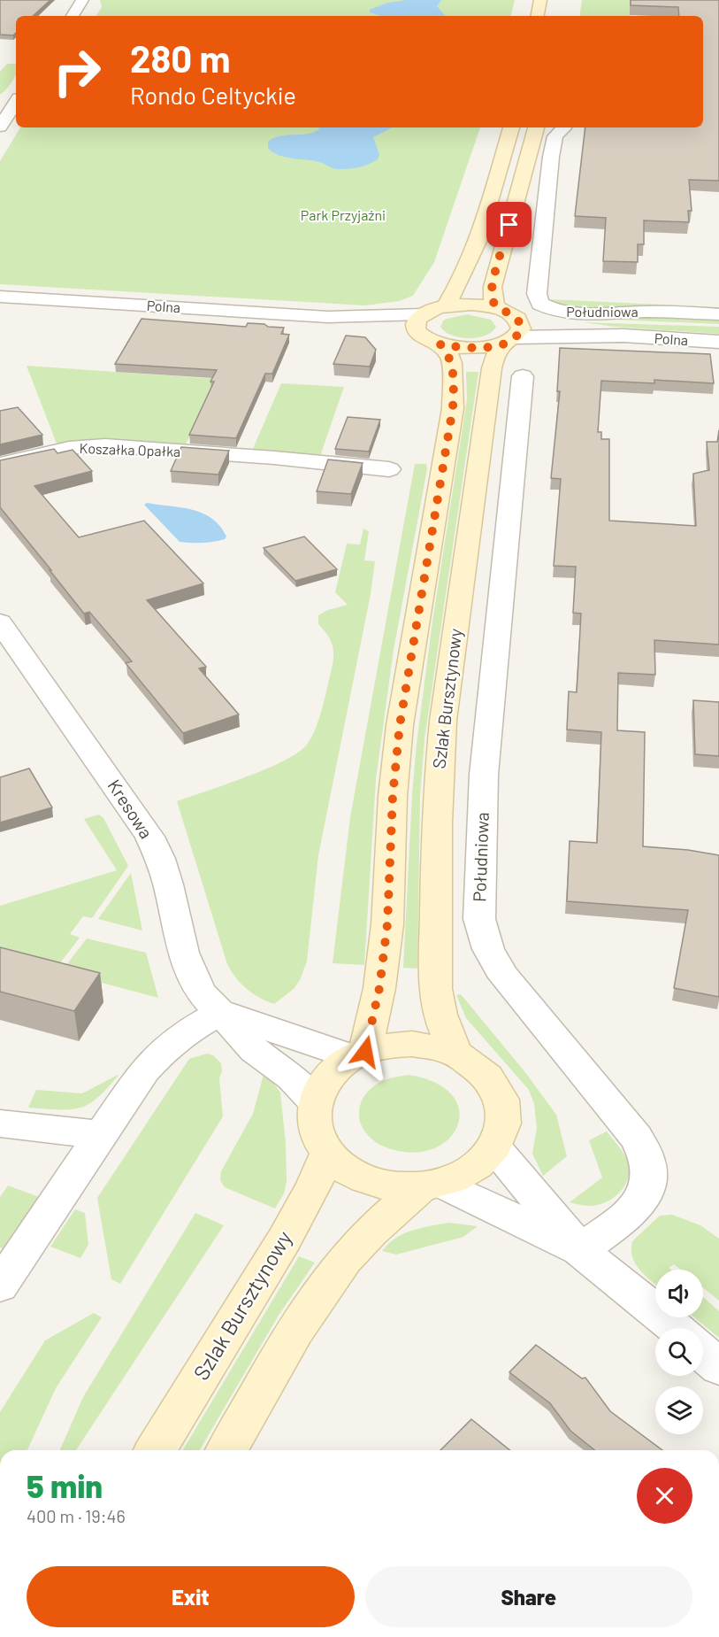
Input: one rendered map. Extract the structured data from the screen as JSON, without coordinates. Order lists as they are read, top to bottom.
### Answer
{
  "streets": {
    "main road": ["Szlak Bursztynowy"],
    "street": [
      "Polna",
      "Południowa",
      "Koszałka Opałka",
      "Kresowa"
    ]
  },
  "crossings": [
    ["Polna", "Szlak Bursztynowy"],
    ["Szlak Bursztynowy", "Kresowa"]
  ],
  "parks": ["Park Przyjaźni"],
  "page": {
    "turn": ["280 m", "Rondo Celtyckie"],
    "heading": ["5 min", "400 m · 19:46"],
    "buttons": ["Exit", "Share"]
  }
}
